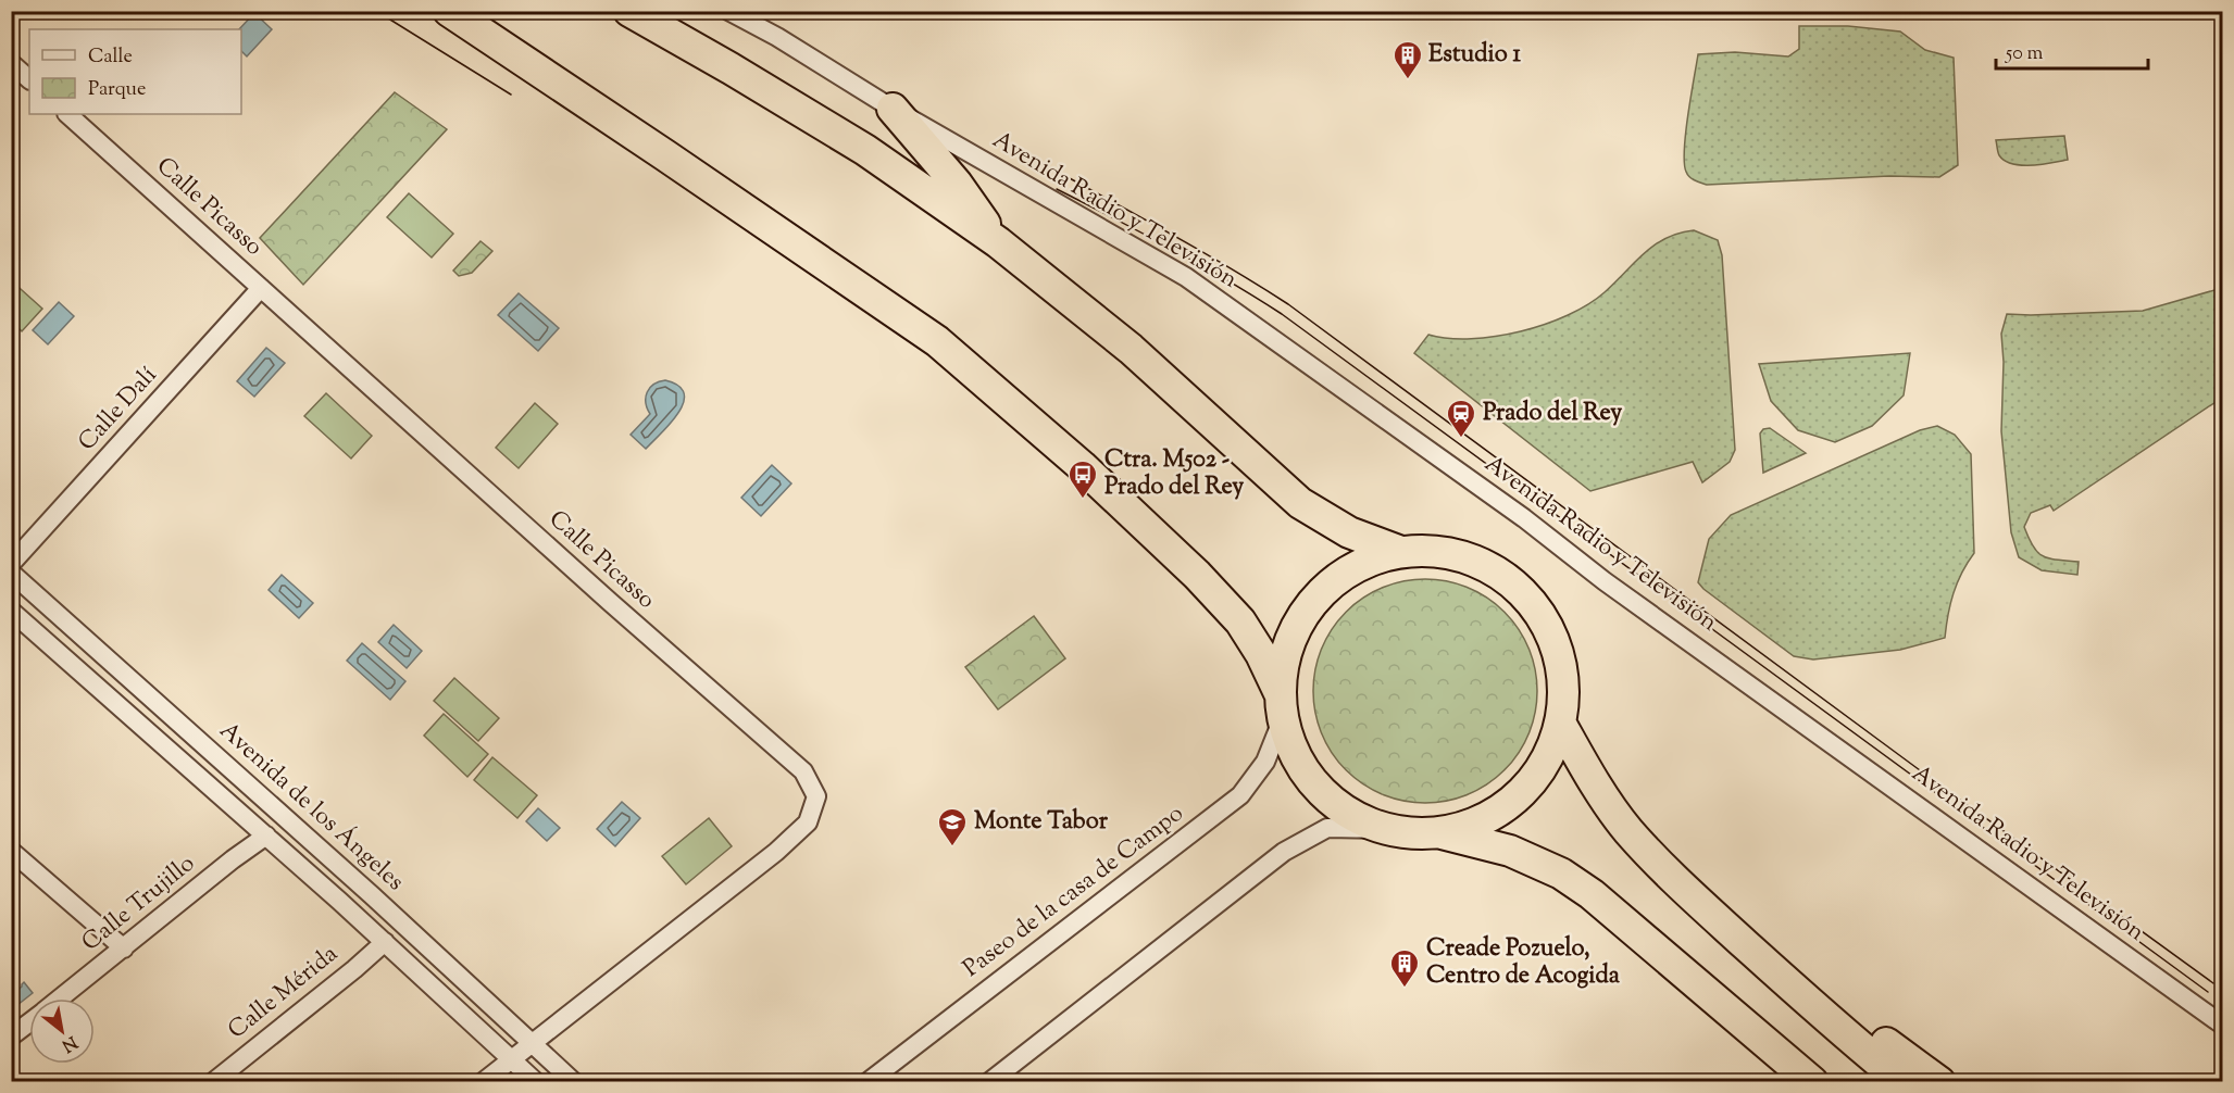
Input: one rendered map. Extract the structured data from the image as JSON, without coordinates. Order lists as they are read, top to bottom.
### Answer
{
  "streets": {
    "street": [
      "Calle Picasso",
      "Avenida Radio y Televisión",
      "Calle Dalí",
      "Avenida de los Ángeles",
      "Paseo de la casa de Campo",
      "Calle Trujillo",
      "Calle Mérida"
    ]
  },
  "crossings": [
    ["Calle Picasso", "Calle Dalí"],
    ["Calle Picasso", "Avenida de los Ángeles"],
    ["Avenida de los Ángeles", "Calle Trujillo"],
    ["Avenida de los Ángeles", "Calle Mérida"]
  ],
  "places": {
    "building": ["Estudio 1", "Creade Pozuelo, Centro de Acogida"],
    "station": ["Prado del Rey"],
    "bus stop": ["Ctra. M502 - Prado del Rey"],
    "school or university": ["Monte Tabor"]
  },
  "legend": ["Calle", "Parque"],
  "scale_bar": "50 m",
  "north": "bottom right"
}
